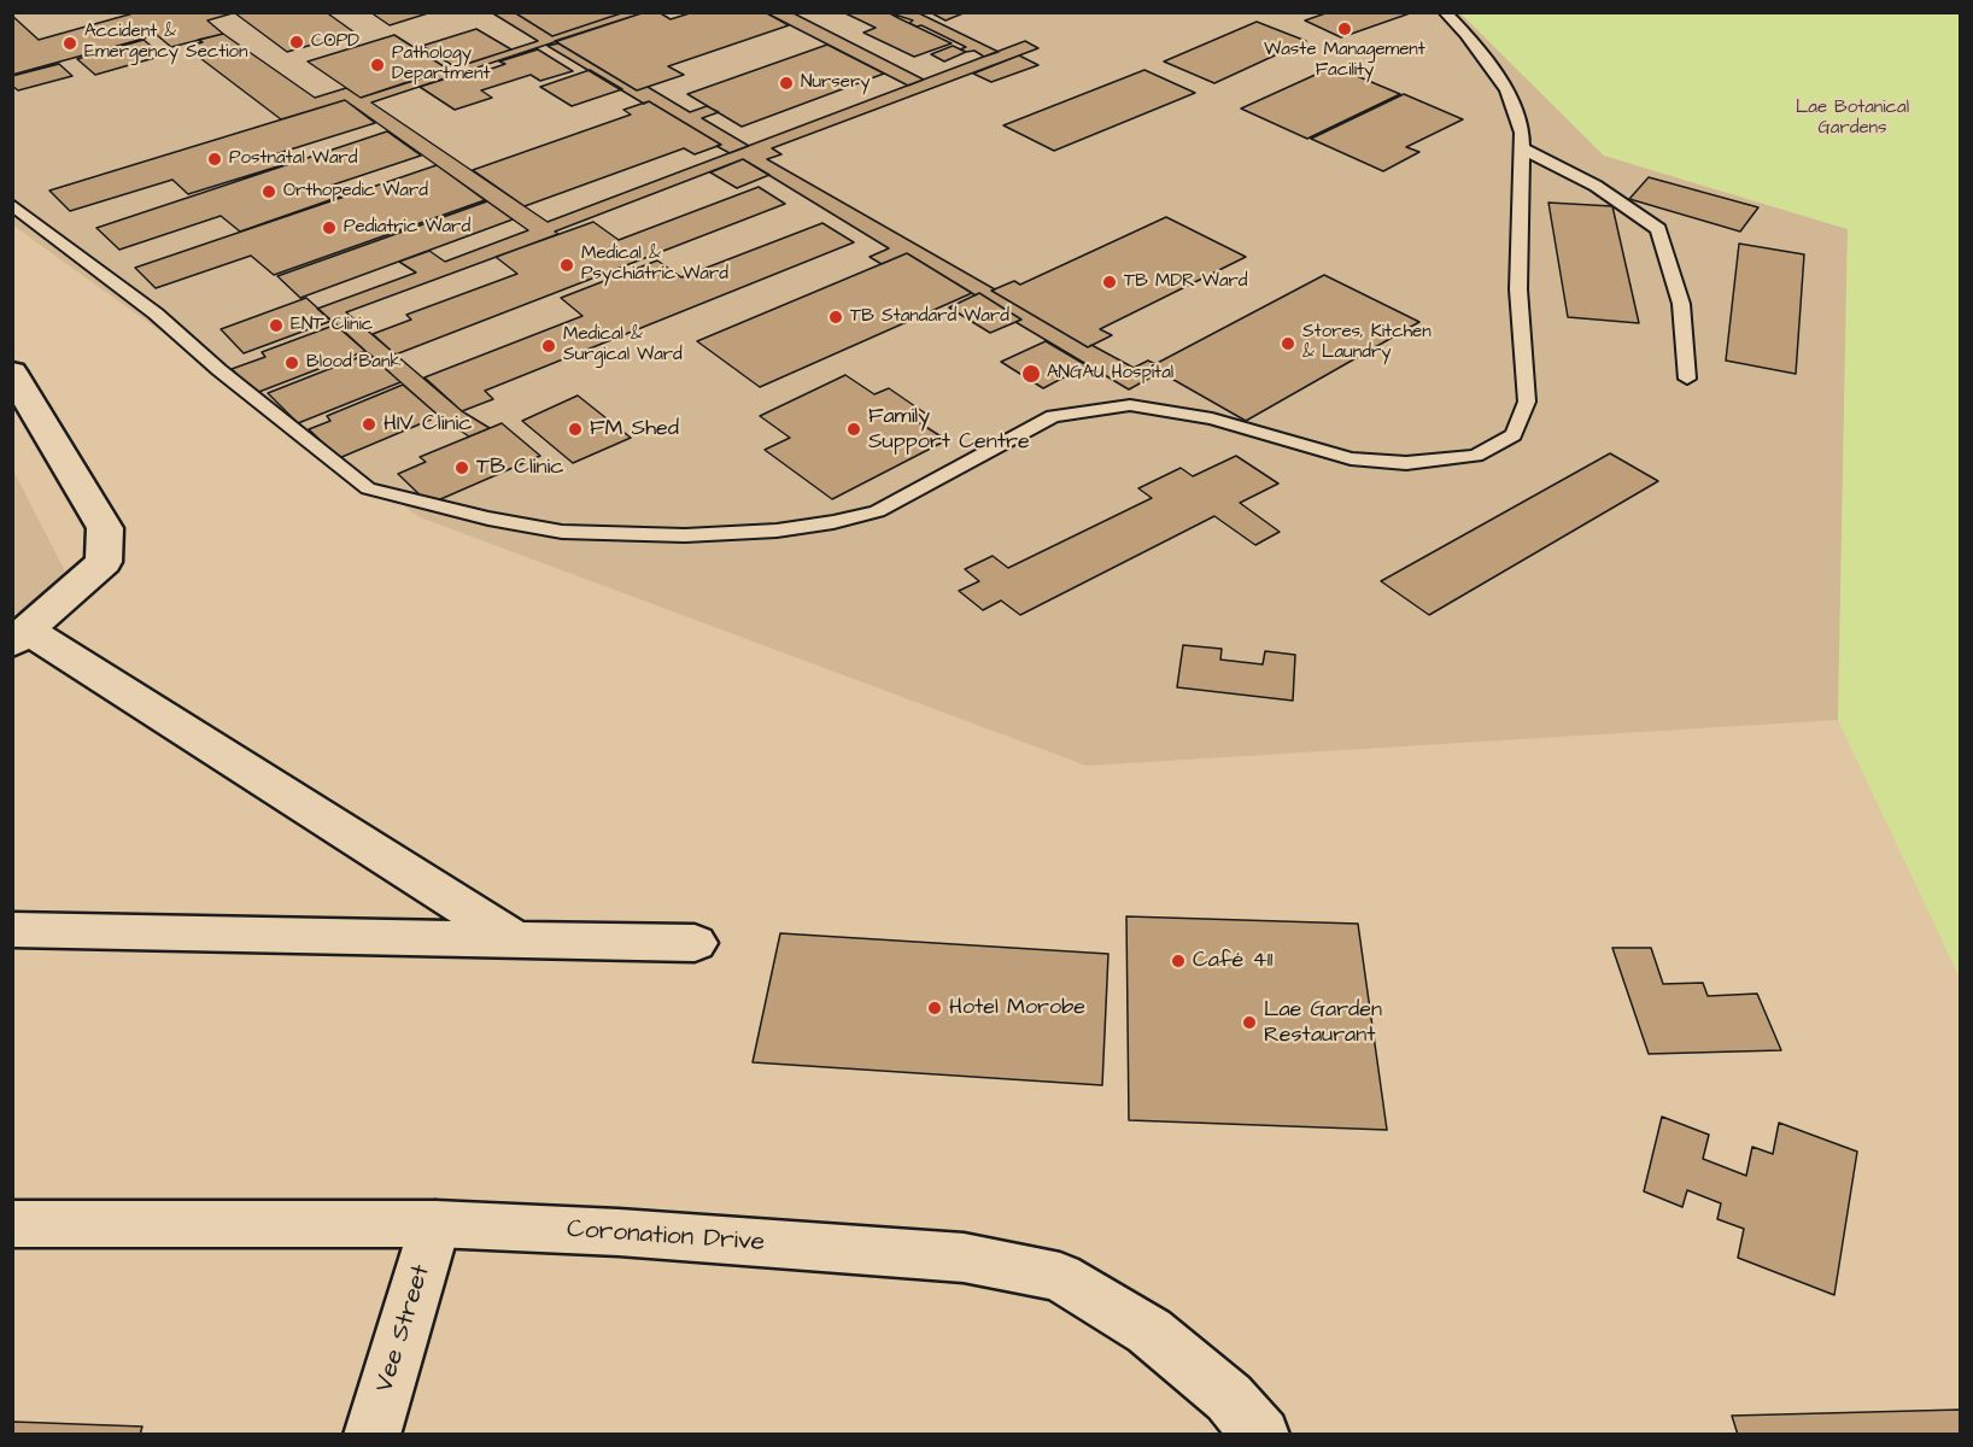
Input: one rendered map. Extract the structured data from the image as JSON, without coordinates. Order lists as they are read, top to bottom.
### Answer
{
  "streets": {
    "street": ["Coronation Drive", "Vee Street"]
  },
  "crossings": [
    ["Coronation Drive", "Vee Street"]
  ],
  "parks": ["Lae Botanical Gardens"],
  "places": [
    "Waste Management Facility",
    "COPD",
    "Accident & Emergency Section",
    "Pathology Department",
    "Nursery",
    "Postnatal Ward",
    "Orthopedic Ward",
    "Pediatric Ward",
    "Medical & Psychiatric Ward",
    "TB MDR Ward",
    "TB Standard Ward",
    "ENT Clinic",
    "Stores, Kitchen & Laundry",
    "Medical & Surgical Ward",
    "Blood Bank",
    "ANGAU Hospital",
    "HIV Clinic",
    "FM Shed",
    "Family Support Centre",
    "TB Clinic",
    "Café 411",
    "Hotel Morobe",
    "Lae Garden Restaurant"
  ]
}
